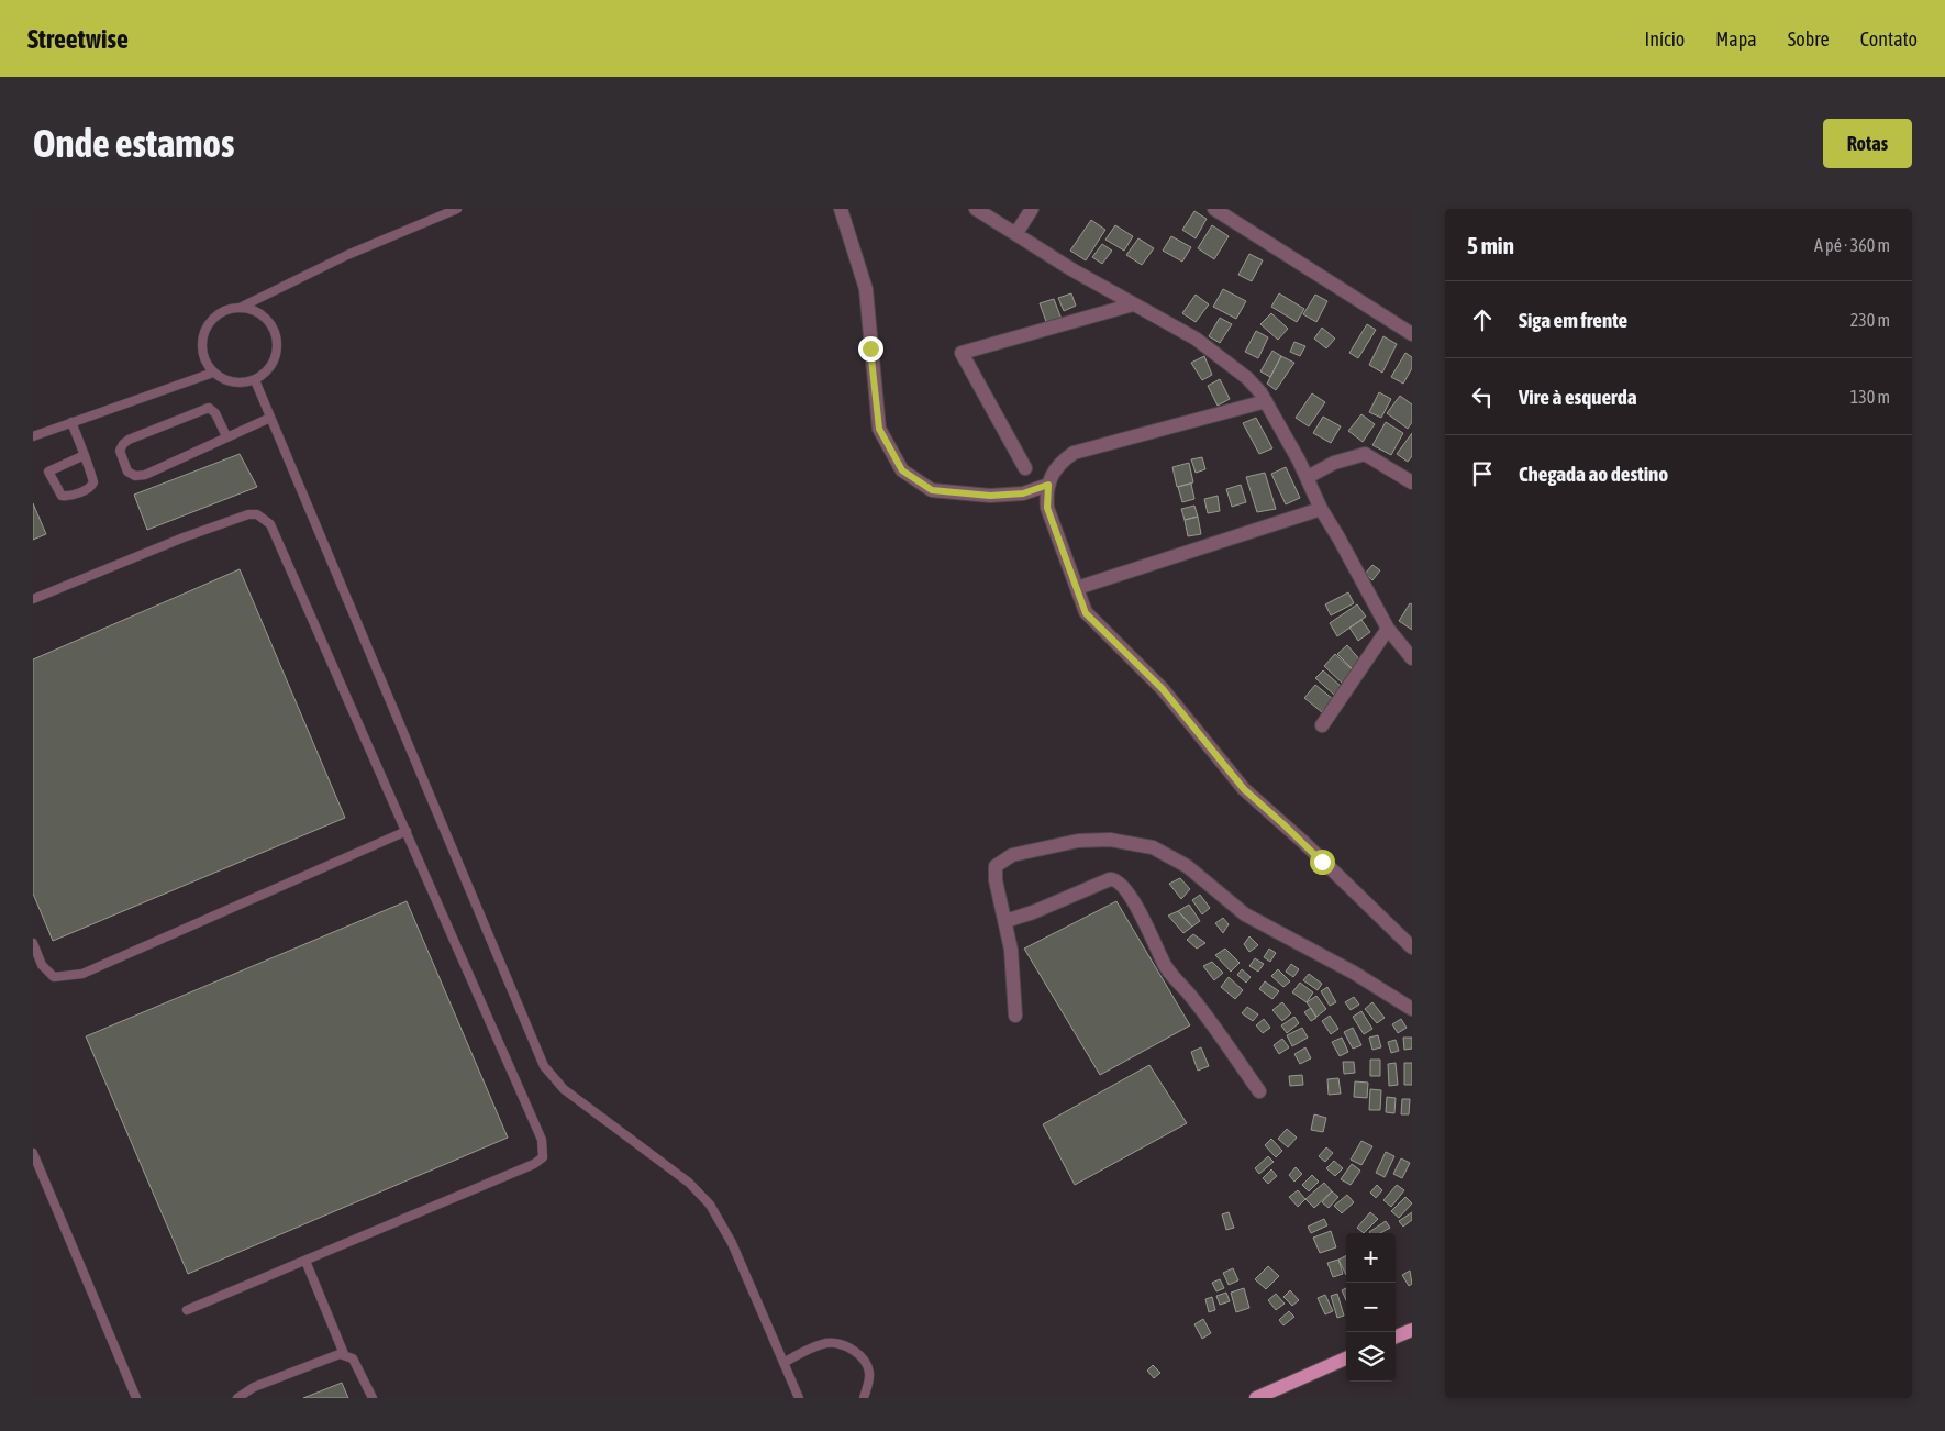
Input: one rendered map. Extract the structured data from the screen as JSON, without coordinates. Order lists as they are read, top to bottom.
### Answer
{
  "page": {
    "header": "Streetwise",
    "nav": [
      "Início",
      "Mapa",
      "Sobre",
      "Contato"
    ],
    "buttons": "Rotas",
    "title": "Onde estamos",
    "heading": ["5 min", "A pé · 360 m"],
    "list": [
      ["Siga em frente", "230 m"],
      ["Vire à esquerda", "130 m"],
      "Chegada ao destino"
    ],
    "map_buttons": ["+", "−"]
  }
}
